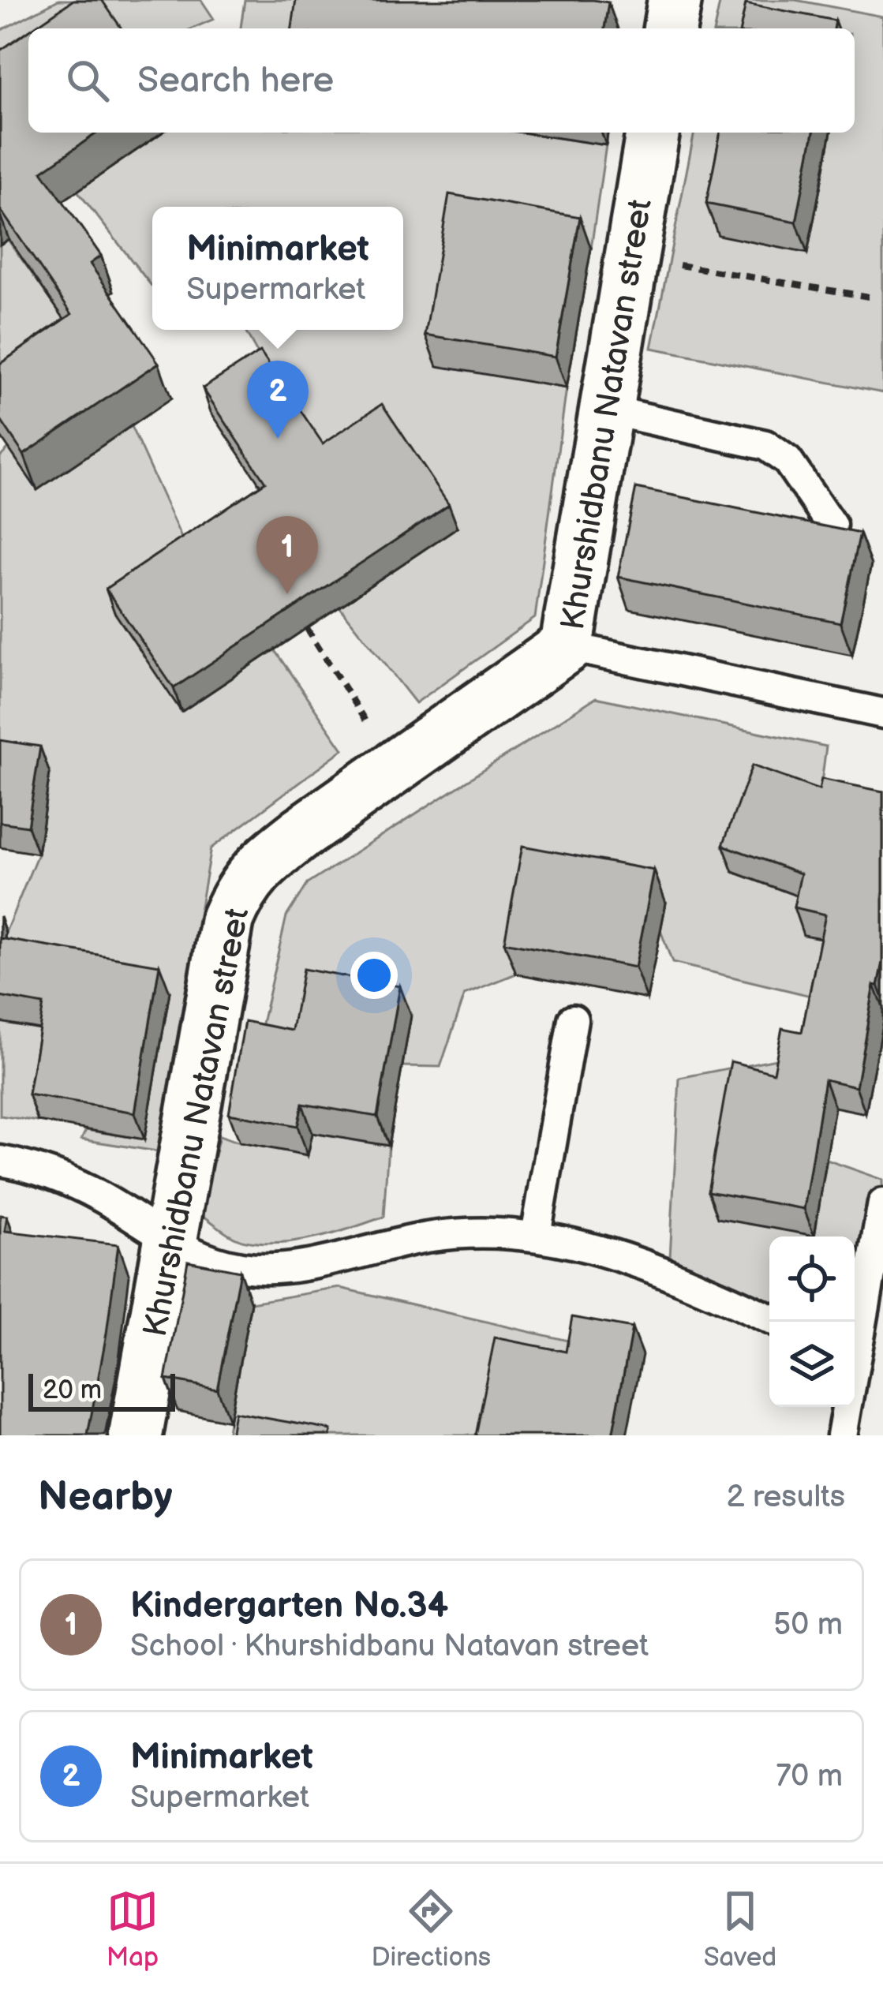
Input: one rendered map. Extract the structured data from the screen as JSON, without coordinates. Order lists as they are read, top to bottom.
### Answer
{
  "streets": {
    "street": ["Khurshidbanu Natavan street"]
  },
  "scale_bar": "20 m",
  "page": {
    "search": "Search here",
    "popup": ["Minimarket", "Supermarket"],
    "pins": ["2", "1"],
    "scale": "20 m",
    "heading": ["Nearby", "2 results"],
    "list": [
      {
        "mark": "1",
        "name": "Kindergarten No.34",
        "note": "School · Khurshidbanu Natavan street",
        "value": "50 m"
      },
      {
        "mark": "2",
        "name": "Minimarket",
        "note": "Supermarket",
        "value": "70 m"
      }
    ],
    "nav": ["Map", "Directions", "Saved"]
  }
}
